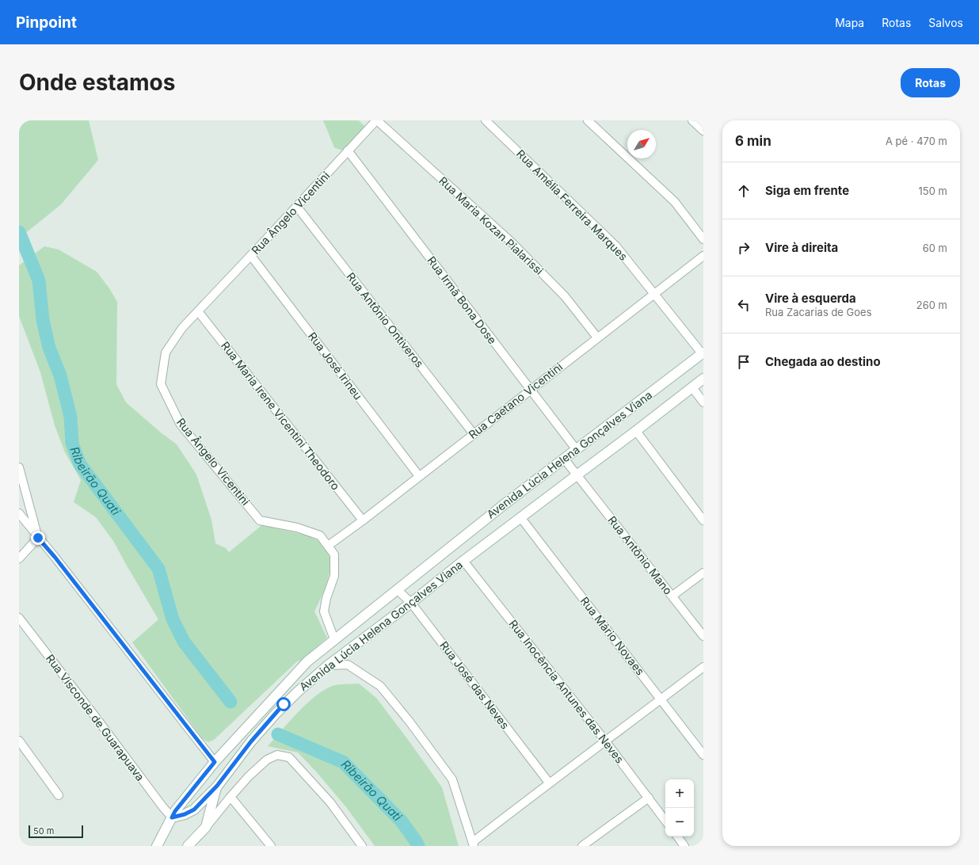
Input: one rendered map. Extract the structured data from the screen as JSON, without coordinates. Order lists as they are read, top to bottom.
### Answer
{
  "streets": {
    "street": [
      "Rua Amélia Ferreira Marques",
      "Rua Ângelo Vicentini",
      "Rua Maria Kozan Pialarissi",
      "Rua Irmã Bona Dose",
      "Rua Antônio Ontiveros",
      "Rua José Irineu",
      "Rua Caetano Vicentini",
      "Rua Maria Irene Vicentini Theodoro",
      "Avenida Lúcia Helena Gonçalves Viana",
      "Rua Antônio Mano",
      "Rua Mário Novaes",
      "Rua José das Neves",
      "Rua Inocência Antunes das Neves",
      "Rua Visconde de Guarapuava"
    ]
  },
  "crossings": [
    ["Rua Amélia Ferreira Marques", "Rua Caetano Vicentini"],
    ["Rua Amélia Ferreira Marques", "Avenida Lúcia Helena Gonçalves Viana"],
    ["Rua Ângelo Vicentini", "Rua Maria Kozan Pialarissi"],
    ["Rua Ângelo Vicentini", "Rua Irmã Bona Dose"],
    ["Rua Ângelo Vicentini", "Rua Antônio Ontiveros"],
    ["Rua Ângelo Vicentini", "Rua José Irineu"],
    ["Rua Ângelo Vicentini", "Rua Caetano Vicentini"],
    ["Rua Ângelo Vicentini", "Rua Maria Irene Vicentini Theodoro"],
    ["Rua Ângelo Vicentini", "Avenida Lúcia Helena Gonçalves Viana"],
    ["Rua Maria Kozan Pialarissi", "Rua Caetano Vicentini"],
    ["Rua Irmã Bona Dose", "Rua Caetano Vicentini"],
    ["Rua Irmã Bona Dose", "Avenida Lúcia Helena Gonçalves Viana"],
    ["Rua Antônio Ontiveros", "Rua Caetano Vicentini"],
    ["Rua José Irineu", "Rua Caetano Vicentini"],
    ["Rua Caetano Vicentini", "Rua Maria Irene Vicentini Theodoro"],
    ["Avenida Lúcia Helena Gonçalves Viana", "Rua Antônio Mano"],
    ["Avenida Lúcia Helena Gonçalves Viana", "Rua Mário Novaes"],
    ["Avenida Lúcia Helena Gonçalves Viana", "Rua José das Neves"],
    ["Avenida Lúcia Helena Gonçalves Viana", "Rua Inocência Antunes das Neves"],
    ["Avenida Lúcia Helena Gonçalves Viana", "Rua Visconde de Guarapuava"]
  ],
  "water": ["Ribeirão Quati"],
  "scale_bar": "50 m",
  "north": "top right",
  "page": {
    "header": "Pinpoint",
    "nav": ["Mapa", "Rotas", "Salvos"],
    "buttons": "Rotas",
    "title": "Onde estamos",
    "heading": ["6 min", "A pé · 470 m"],
    "list": [
      ["Siga em frente", "150 m"],
      ["Vire à direita", "60 m"],
      ["Vire à esquerda", "Rua Zacarias de Goes", "260 m"],
      "Chegada ao destino"
    ],
    "map_buttons": ["+", "−"],
    "scale": "50 m"
  }
}
